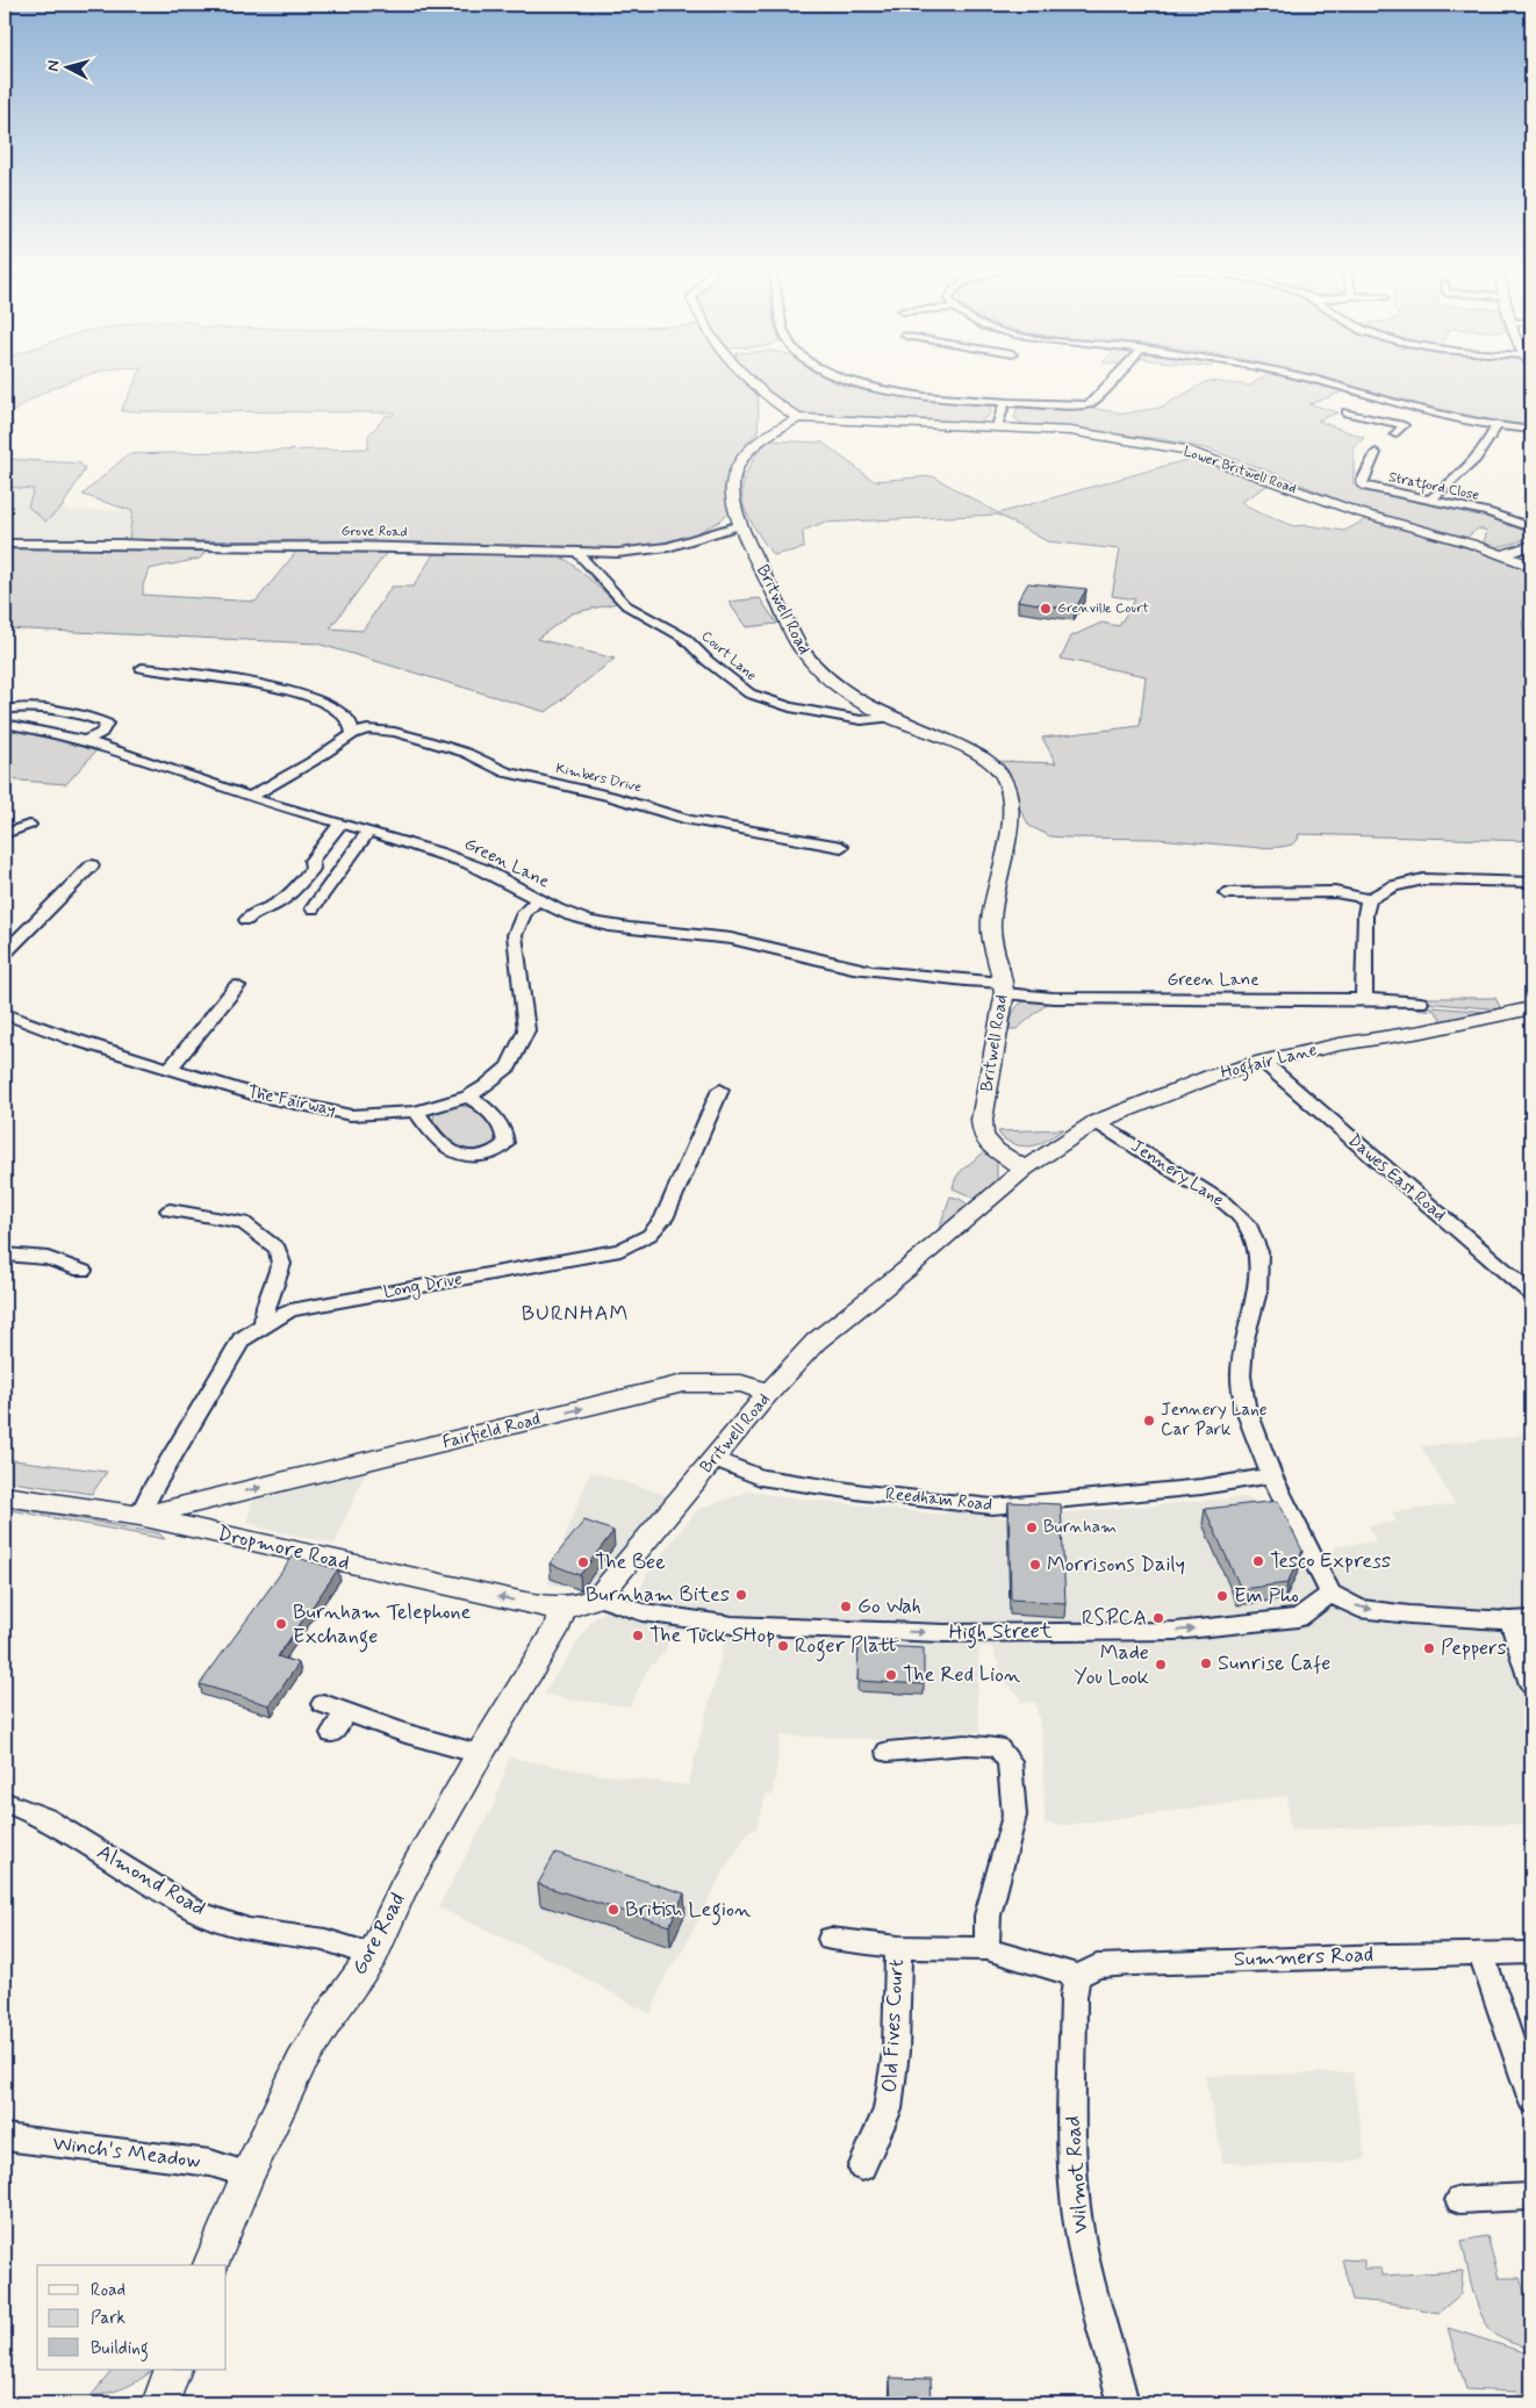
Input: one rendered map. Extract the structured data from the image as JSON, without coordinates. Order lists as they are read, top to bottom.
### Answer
{
  "streets": {
    "street": [
      "Lower Britwell Road",
      "Stratford Close",
      "Grove Road",
      "Britwell Road",
      "Court Lane",
      "Kimbers Drive",
      "Green Lane",
      "Hogfair Lane",
      "The Fairway",
      "Jennery Lane",
      "Dawes East Road",
      "Long Drive",
      "Fairfield Road",
      "Reedham Road",
      "Dropmore Road",
      "High Street",
      "Almond Road",
      "Gore Road",
      "Summers Road",
      "Old Fives Court",
      "Winch's Meadow",
      "Wilmot Road"
    ]
  },
  "crossings": [
    ["Lower Britwell Road", "Britwell Road"],
    ["Grove Road", "Britwell Road"],
    ["Grove Road", "Court Lane"],
    ["Britwell Road", "Court Lane"],
    ["Britwell Road", "Green Lane"],
    ["Britwell Road", "Hogfair Lane"],
    ["Britwell Road", "Fairfield Road"],
    ["Britwell Road", "Reedham Road"],
    ["Britwell Road", "High Street"],
    ["Kimbers Drive", "Green Lane"],
    ["Green Lane", "The Fairway"],
    ["Hogfair Lane", "Jennery Lane"],
    ["Hogfair Lane", "Dawes East Road"],
    ["Jennery Lane", "Reedham Road"],
    ["Jennery Lane", "High Street"],
    ["Long Drive", "Fairfield Road"],
    ["Long Drive", "Dropmore Road"],
    ["Fairfield Road", "Dropmore Road"],
    ["Dropmore Road", "Gore Road"],
    ["Almond Road", "Gore Road"],
    ["Gore Road", "Winch's Meadow"],
    ["Summers Road", "Old Fives Court"],
    ["Summers Road", "Wilmot Road"],
    ["Old Fives Court", "Wilmot Road"]
  ],
  "one_way": ["Fairfield Road", "High Street"],
  "districts": ["BURNHAM"],
  "places": [
    "Grenville Court",
    "Jennery Lane Car Park",
    "Burnham",
    "Tesco Express",
    "The Bee",
    "Morrisons Daily",
    "Burnham Bites",
    "Em Pho",
    "Go Wah",
    "RSPCA",
    "Burnham Telephone Exchange",
    "The Tuck SHop",
    "Roger Platt",
    "Peppers",
    "Sunrise Cafe",
    "Made You Look",
    "The Red Lion",
    "British Legion"
  ],
  "legend": ["Road", "Park", "Building"],
  "north": "left"
}
